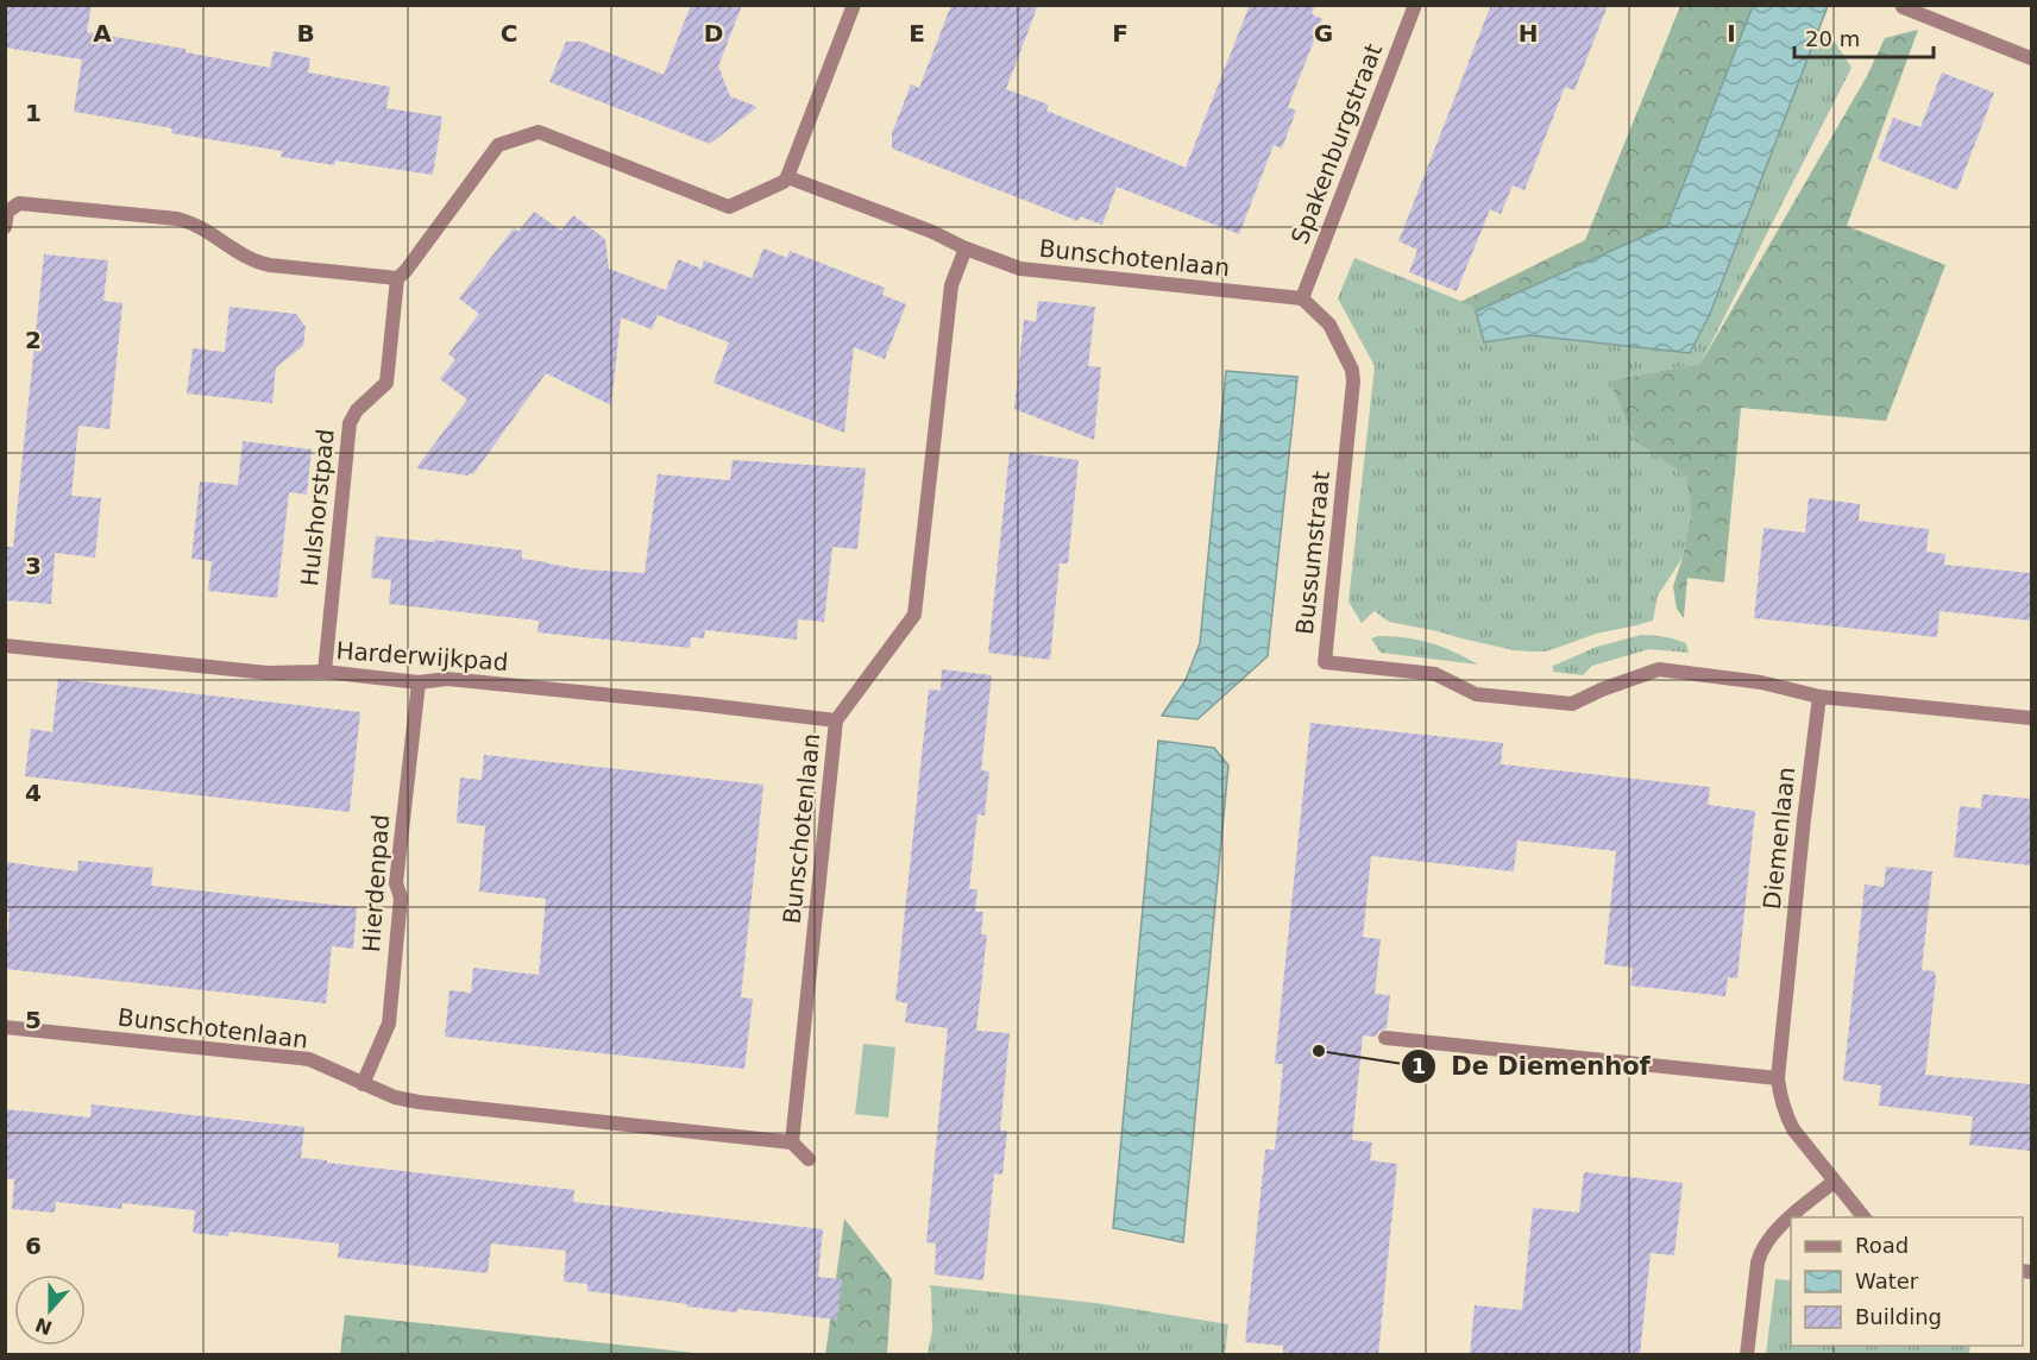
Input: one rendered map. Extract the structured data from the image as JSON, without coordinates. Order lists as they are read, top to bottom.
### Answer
{
  "streets": {
    "street": [
      "Spakenburgstraat",
      "Bunschotenlaan",
      "Hulshorstpad",
      "Bussumstraat",
      "Harderwijkpad",
      "Diemenlaan",
      "Hierdenpad"
    ]
  },
  "crossings": [
    ["Spakenburgstraat", "Bunschotenlaan"],
    ["Spakenburgstraat", "Bussumstraat"],
    ["Bunschotenlaan", "Bussumstraat"],
    ["Bunschotenlaan", "Harderwijkpad"],
    ["Bunschotenlaan", "Hierdenpad"],
    ["Hulshorstpad", "Harderwijkpad"],
    ["Bussumstraat", "Diemenlaan"],
    ["Harderwijkpad", "Hierdenpad"]
  ],
  "places": ["De Diemenhof"],
  "legend": ["Road", "Water", "Building"],
  "scale_bar": "20 m",
  "north": "bottom",
  "grid": {
    "columns": [
      "A",
      "B",
      "C",
      "D",
      "E",
      "F",
      "G",
      "H",
      "I"
    ],
    "rows": [
      "1",
      "2",
      "3",
      "4",
      "5",
      "6"
    ]
  }
}
